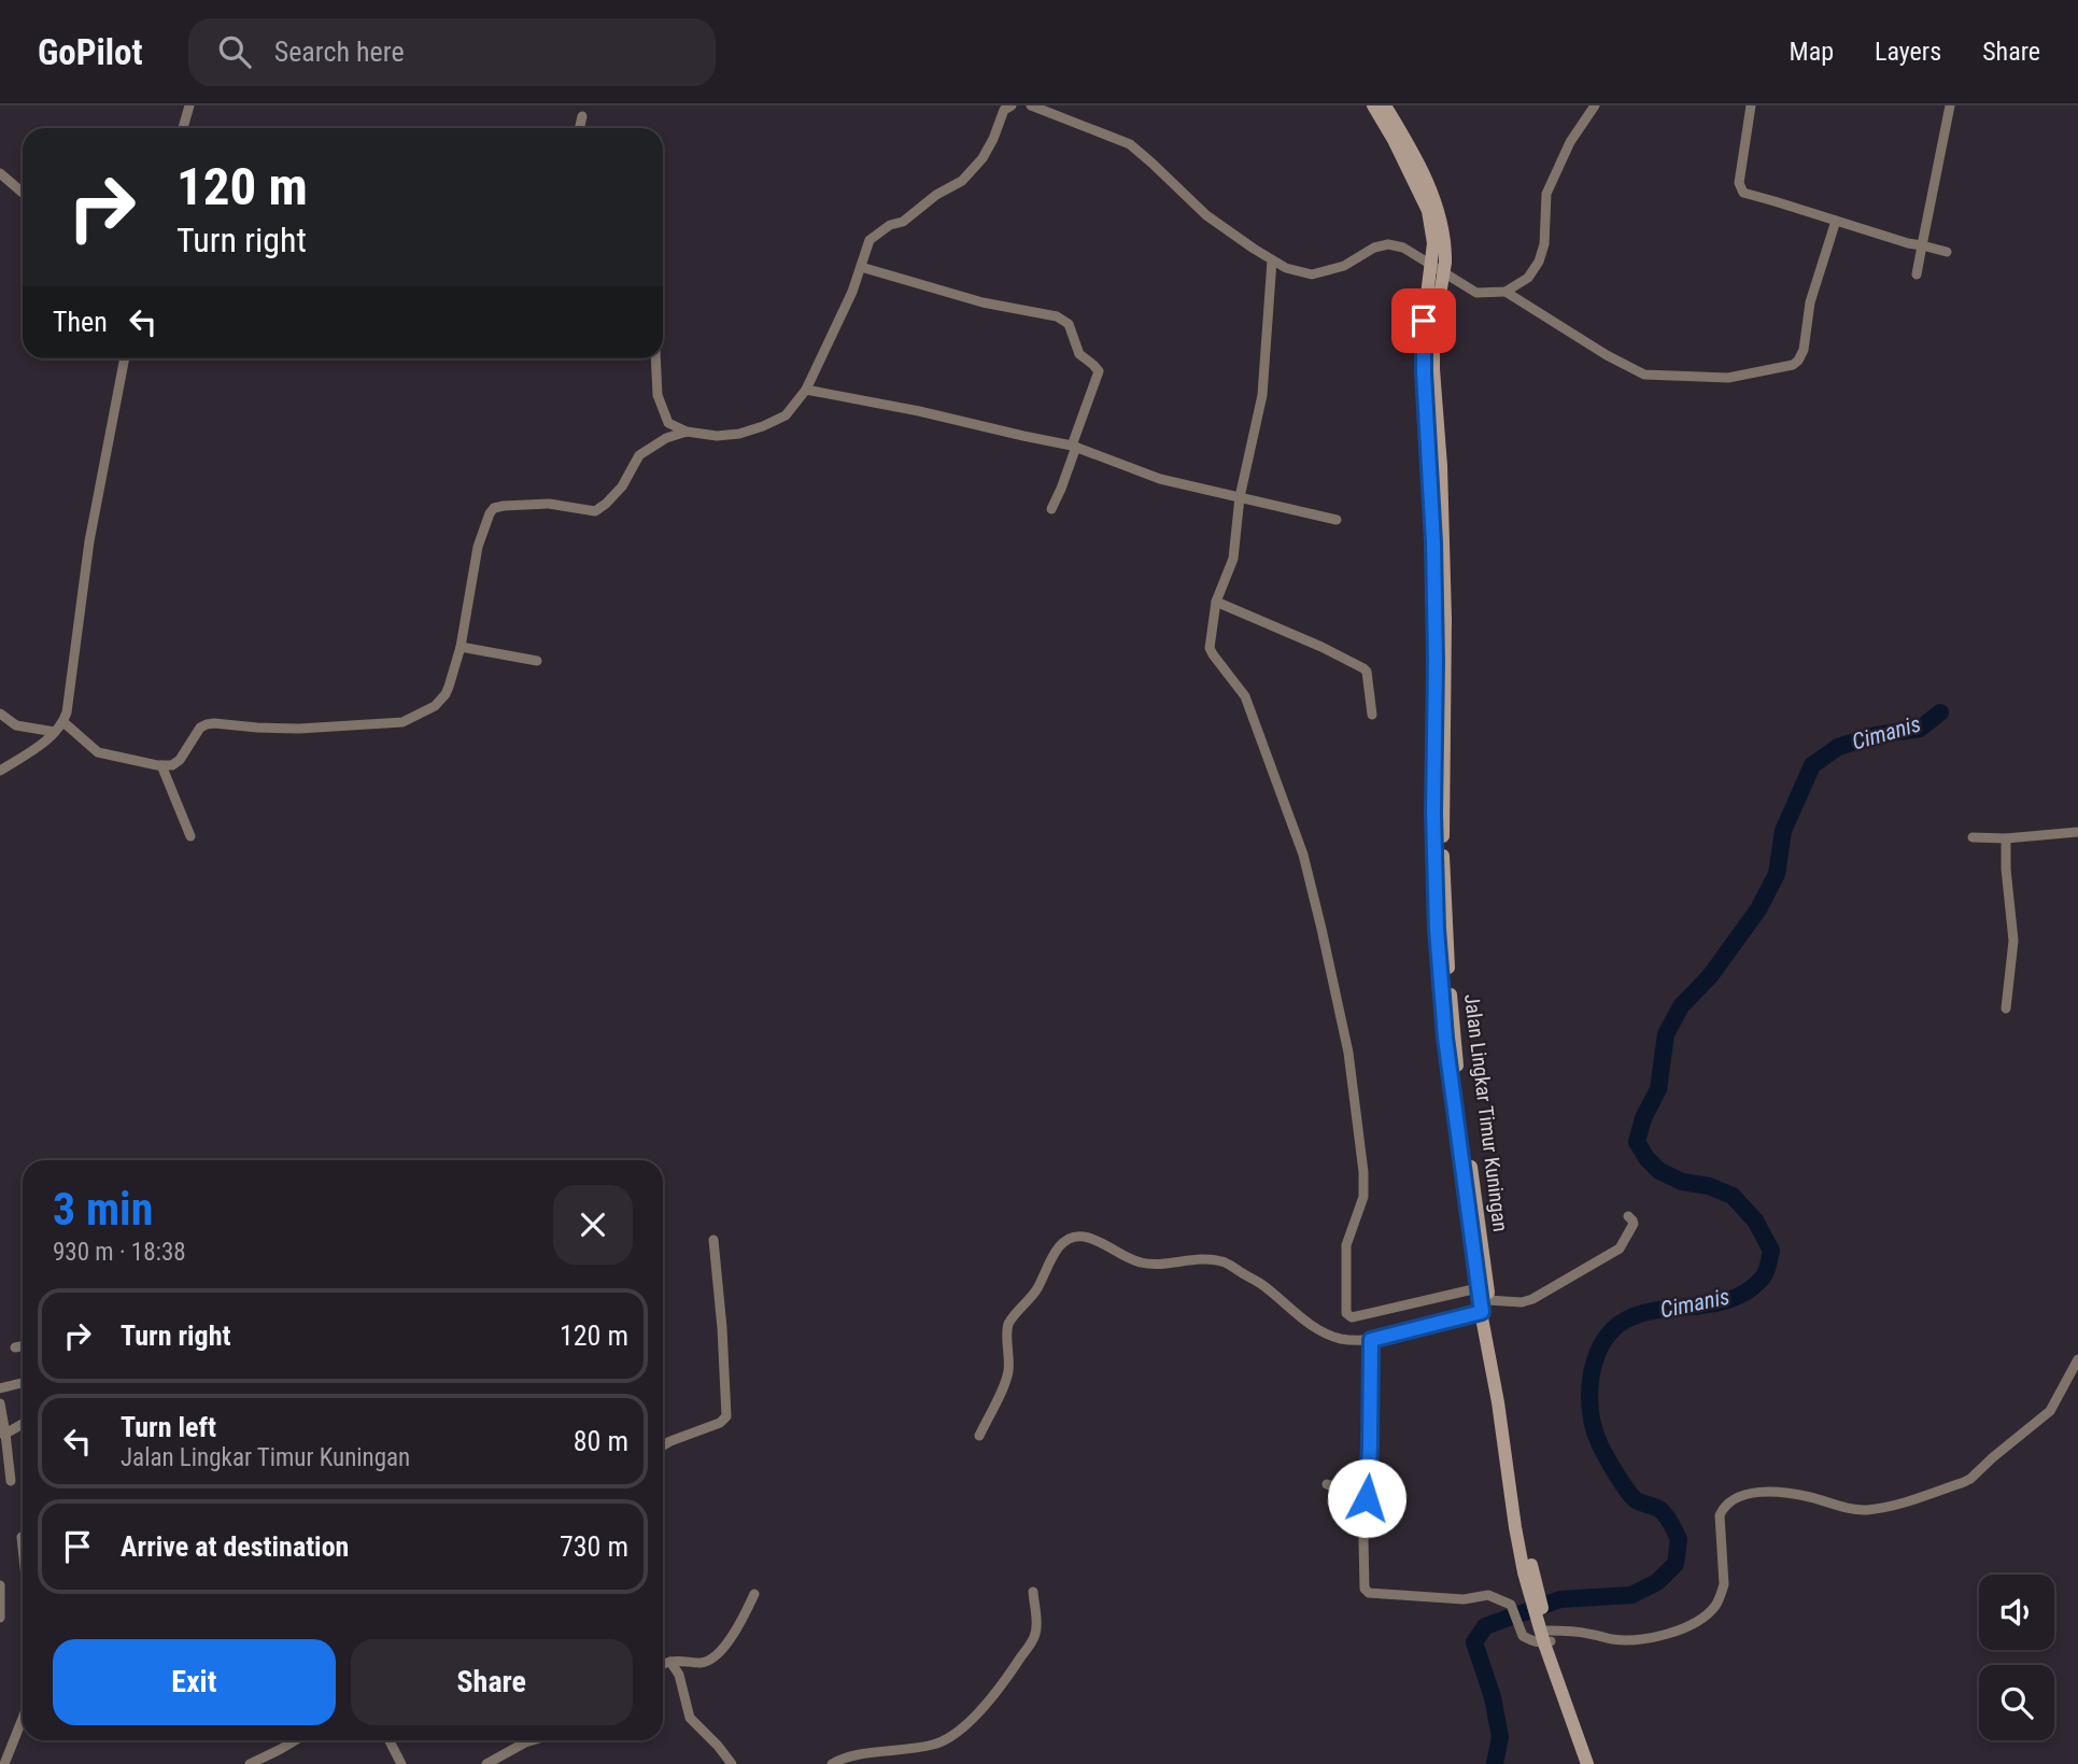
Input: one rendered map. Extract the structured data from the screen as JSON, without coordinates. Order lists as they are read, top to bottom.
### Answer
{
  "streets": {
    "main road": ["Jalan Lingkar Timur Kuningan"]
  },
  "water": ["Cimanis"],
  "page": {
    "header": "GoPilot",
    "search": "Search here",
    "nav": ["Map", "Layers", "Share"],
    "turn": ["120 m", "Turn right"],
    "then": "Then",
    "heading": ["3 min", "930 m · 18:38"],
    "list": [
      {
        "name": "Turn right",
        "value": "120 m"
      },
      {
        "name": "Turn left",
        "note": "Jalan Lingkar Timur Kuningan",
        "value": "80 m"
      },
      {
        "name": "Arrive at destination",
        "value": "730 m"
      }
    ],
    "buttons": ["Exit", "Share"]
  }
}
